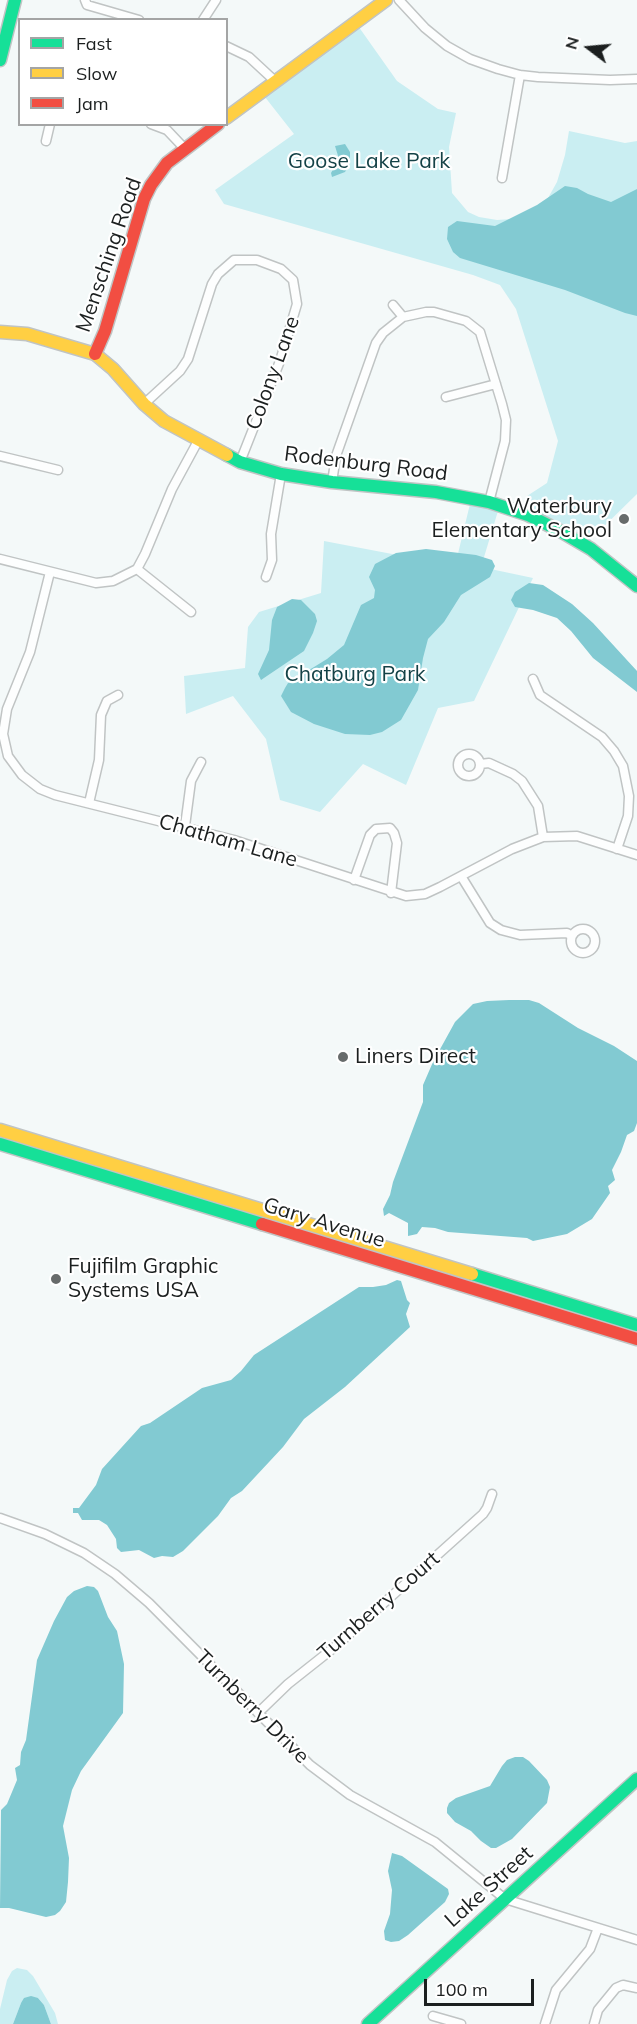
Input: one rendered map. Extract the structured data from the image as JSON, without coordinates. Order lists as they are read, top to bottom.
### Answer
{
  "streets": {
    "main road": [
      "Mensching Road",
      "Rodenburg Road",
      "Gary Avenue",
      "Lake Street"
    ],
    "street": [
      "Colony Lane",
      "Chatham Lane",
      "Turnberry Court",
      "Turnberry Drive"
    ]
  },
  "crossings": [
    ["Mensching Road", "Rodenburg Road"],
    ["Colony Lane", "Rodenburg Road"],
    ["Turnberry Court", "Turnberry Drive"],
    ["Turnberry Drive", "Lake Street"]
  ],
  "parks": ["Goose Lake Park", "Chatburg Park"],
  "places": ["Waterbury Elementary School", "Liners Direct", "Fujifilm Graphic Systems USA"],
  "legend": ["Fast", "Slow", "Jam"],
  "scale_bar": "100 m",
  "north": "left"
}
